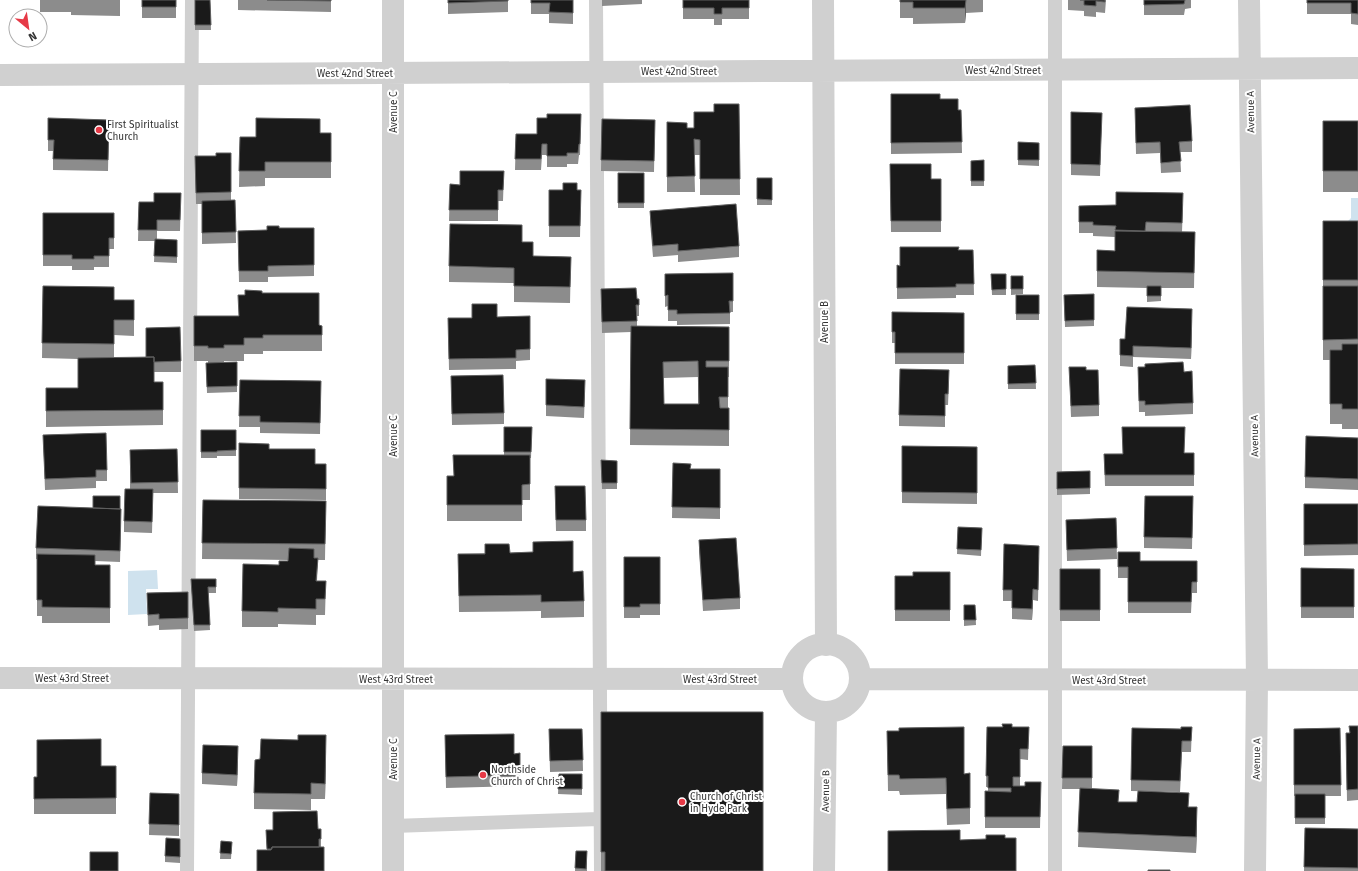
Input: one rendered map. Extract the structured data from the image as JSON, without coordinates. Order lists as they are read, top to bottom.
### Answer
{
  "streets": {
    "street": [
      "West 42nd Street",
      "Avenue C",
      "Avenue A",
      "Avenue B",
      "West 43rd Street"
    ]
  },
  "crossings": [
    ["West 42nd Street", "Avenue C"],
    ["West 42nd Street", "Avenue A"],
    ["West 42nd Street", "Avenue B"],
    ["Avenue C", "West 43rd Street"],
    ["Avenue A", "West 43rd Street"],
    ["Avenue B", "West 43rd Street"]
  ],
  "places": ["First Spiritualist Church", "Northside Church of Christ", "Church of Christ in Hyde Park"],
  "north": "bottom right"
}
